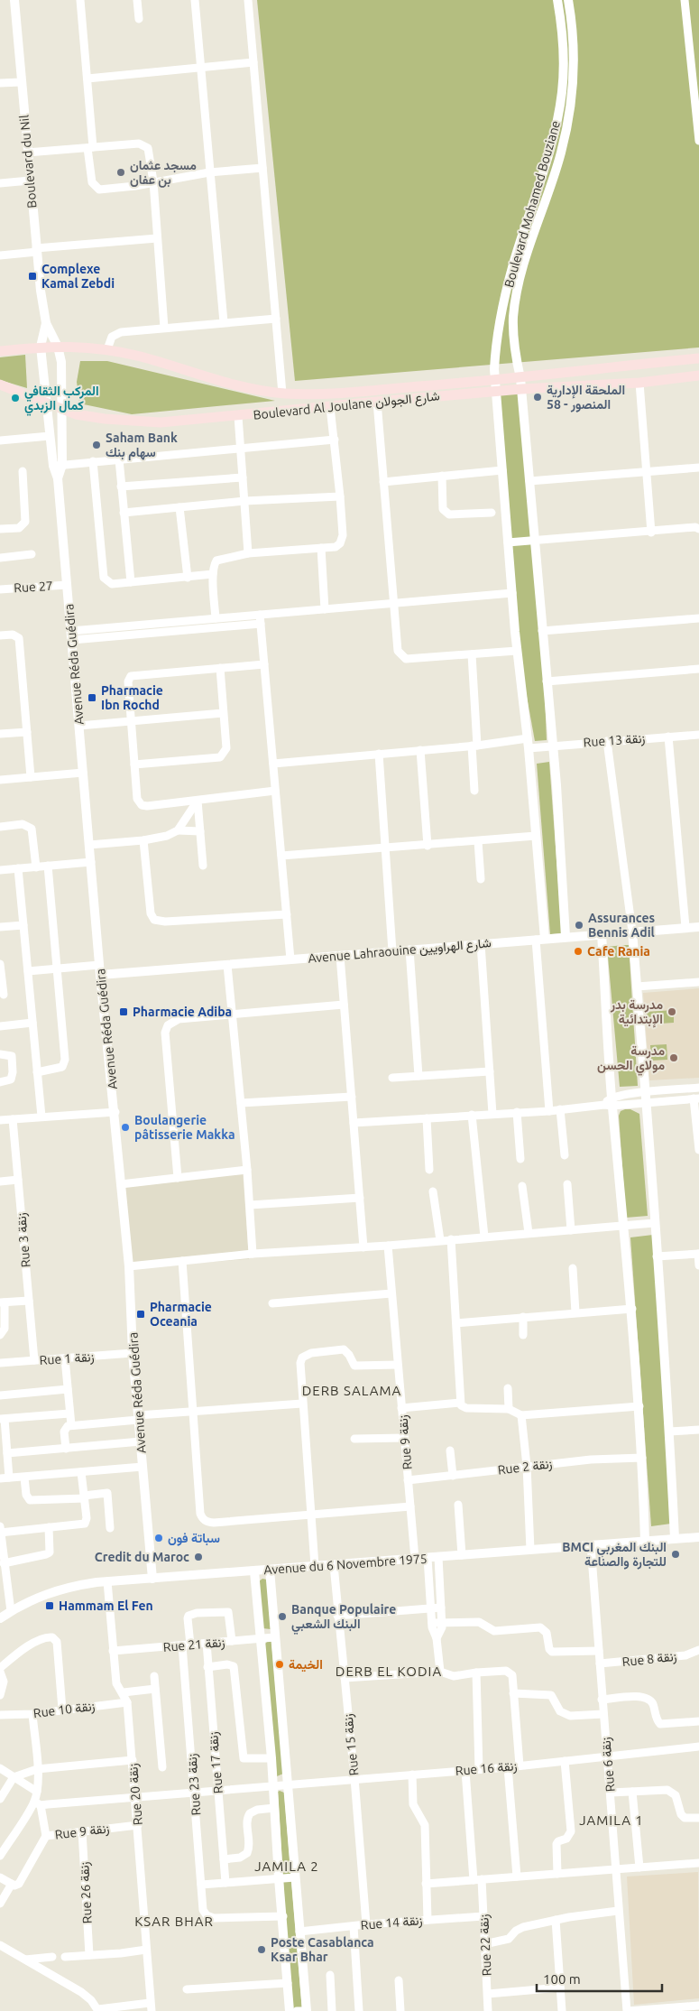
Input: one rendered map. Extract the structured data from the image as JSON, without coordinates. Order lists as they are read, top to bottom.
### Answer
{
  "streets": {
    "main road": ["Boulevard Al Joulane شارع الجولان"],
    "street": [
      "Boulevard du Nil",
      "Boulevard Mohamed Bouziane",
      "Rue 27",
      "Avenue Réda Guédira",
      "Rue 13 زنقة",
      "Avenue Lahraouine شارع الهراويين",
      "Rue 3 زنقة",
      "Rue 1 زنقة",
      "Rue 9 زنقة",
      "Rue 2 زنقة",
      "Avenue du 6 Novembre 1975",
      "Rue 21 زنقة",
      "Rue 8 زنقة",
      "Rue 10 زنقة",
      "Rue 15 زنقة",
      "Rue 17 زنقة",
      "Rue 6 زنقة",
      "Rue 16 زنقة",
      "Rue 23 زنقة",
      "Rue 20 زنقة",
      "Rue 26 زنقة",
      "Rue 14 زنقة",
      "Rue 22 زنقة"
    ]
  },
  "crossings": [
    ["Boulevard du Nil", "Boulevard Al Joulane شارع الجولان"],
    ["Boulevard du Nil", "Avenue Réda Guédira"],
    ["Boulevard Mohamed Bouziane", "Boulevard Al Joulane شارع الجولان"],
    ["Boulevard Mohamed Bouziane", "Rue 13 زنقة"],
    ["Boulevard Mohamed Bouziane", "Avenue Lahraouine شارع الهراويين"],
    ["Boulevard Al Joulane شارع الجولان", "Avenue Réda Guédira"],
    ["Rue 27", "Avenue Réda Guédira"],
    ["Avenue Réda Guédira", "Avenue Lahraouine شارع الهراويين"],
    ["Avenue Réda Guédira", "Rue 1 زنقة"],
    ["Avenue Réda Guédira", "Avenue du 6 Novembre 1975"],
    ["Rue 3 زنقة", "Rue 1 زنقة"],
    ["Rue 9 زنقة", "Rue 2 زنقة"],
    ["Rue 9 زنقة", "Avenue du 6 Novembre 1975"],
    ["Rue 9 زنقة", "Rue 20 زنقة"],
    ["Rue 9 زنقة", "Rue 26 زنقة"],
    ["Avenue du 6 Novembre 1975", "Rue 15 زنقة"],
    ["Avenue du 6 Novembre 1975", "Rue 6 زنقة"],
    ["Avenue du 6 Novembre 1975", "Rue 20 زنقة"],
    ["Rue 21 زنقة", "Rue 17 زنقة"],
    ["Rue 21 زنقة", "Rue 23 زنقة"],
    ["Rue 21 زنقة", "Rue 20 زنقة"],
    ["Rue 8 زنقة", "Rue 6 زنقة"],
    ["Rue 10 زنقة", "Rue 20 زنقة"],
    ["Rue 15 زنقة", "Rue 16 زنقة"],
    ["Rue 15 زنقة", "Rue 14 زنقة"],
    ["Rue 17 زنقة", "Rue 16 زنقة"],
    ["Rue 6 زنقة", "Rue 16 زنقة"],
    ["Rue 16 زنقة", "Rue 23 زنقة"],
    ["Rue 16 زنقة", "Rue 20 زنقة"],
    ["Rue 14 زنقة", "Rue 22 زنقة"]
  ],
  "districts": [
    "DERB SALAMA",
    "DERB EL KODIA",
    "JAMILA 1",
    "JAMILA 2",
    "KSAR BHAR"
  ],
  "places": {
    "other": [
      "مسجد عثمان بن عفان",
      "الملحقة الإدارية 58 - المنصور",
      "المركب الثقافي كمال الزبدي",
      "Saham Bank سهام بنك",
      "Assurances Bennis Adil",
      "Cafe Rania",
      "مدرسة بدر الإبتدائية",
      "مدرسة مولاي الحسن",
      "Boulangerie pâtisserie Makka",
      "سباتة فون",
      "BMCI البنك المغربي للتجارة والصناعة",
      "Credit du Maroc",
      "Banque Populaire البنك الشعبي",
      "الخيمة",
      "Poste Casablanca Ksar Bhar"
    ],
    "transit": [
      "Complexe Kamal Zebdi",
      "Pharmacie Ibn Rochd",
      "Pharmacie Adiba",
      "Pharmacie Oceania",
      "Hammam El Fen"
    ]
  },
  "scale_bar": "100 m"
}
